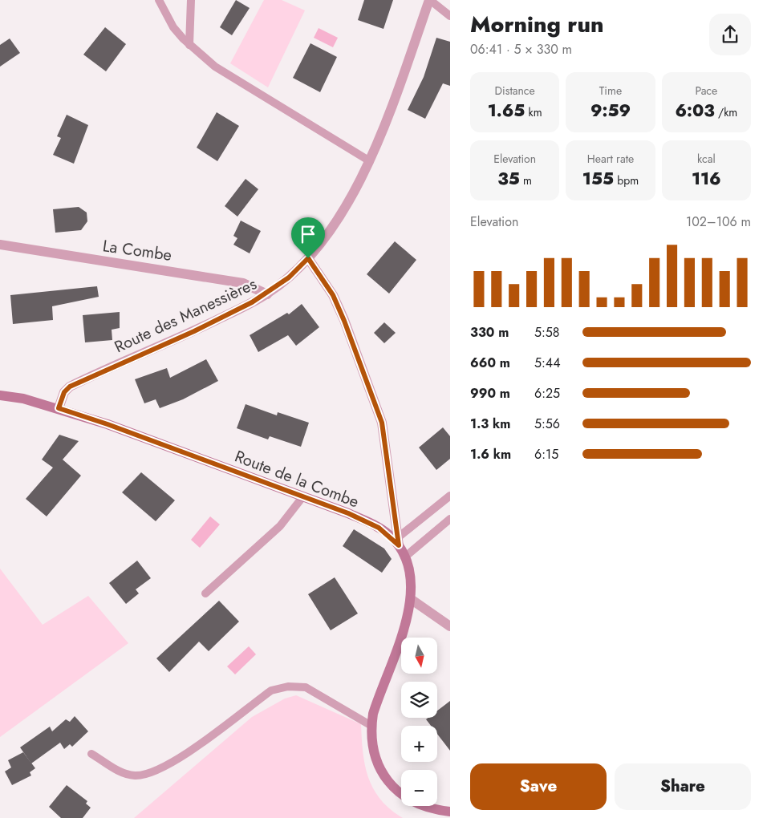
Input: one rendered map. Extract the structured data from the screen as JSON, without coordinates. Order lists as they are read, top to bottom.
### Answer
{
  "streets": {
    "street": ["La Combe", "Route des Manessières", "Route de la Combe"]
  },
  "crossings": [
    ["La Combe", "Route des Manessières"],
    ["Route des Manessières", "Route de la Combe"]
  ],
  "north": "bottom",
  "page": {
    "heading": ["Morning run", "06:41 · 5 × 330 m"],
    "stats": [
      ["Distance", "1.65 km"],
      ["Time", "9:59"],
      ["Pace", "6:03 /km"],
      ["Elevation", "35 m"],
      ["Heart rate", "155 bpm"],
      ["kcal", "116"]
    ],
    "chart": ["Elevation", "102–106 m"],
    "list": [
      {
        "name": "330 m",
        "note": "5:58"
      },
      {
        "name": "660 m",
        "note": "5:44"
      },
      {
        "name": "990 m",
        "note": "6:25"
      },
      {
        "name": "1.3 km",
        "note": "5:56"
      },
      {
        "name": "1.6 km",
        "note": "6:15"
      }
    ],
    "map_buttons": ["+", "−"],
    "buttons": ["Save", "Share"]
  }
}
